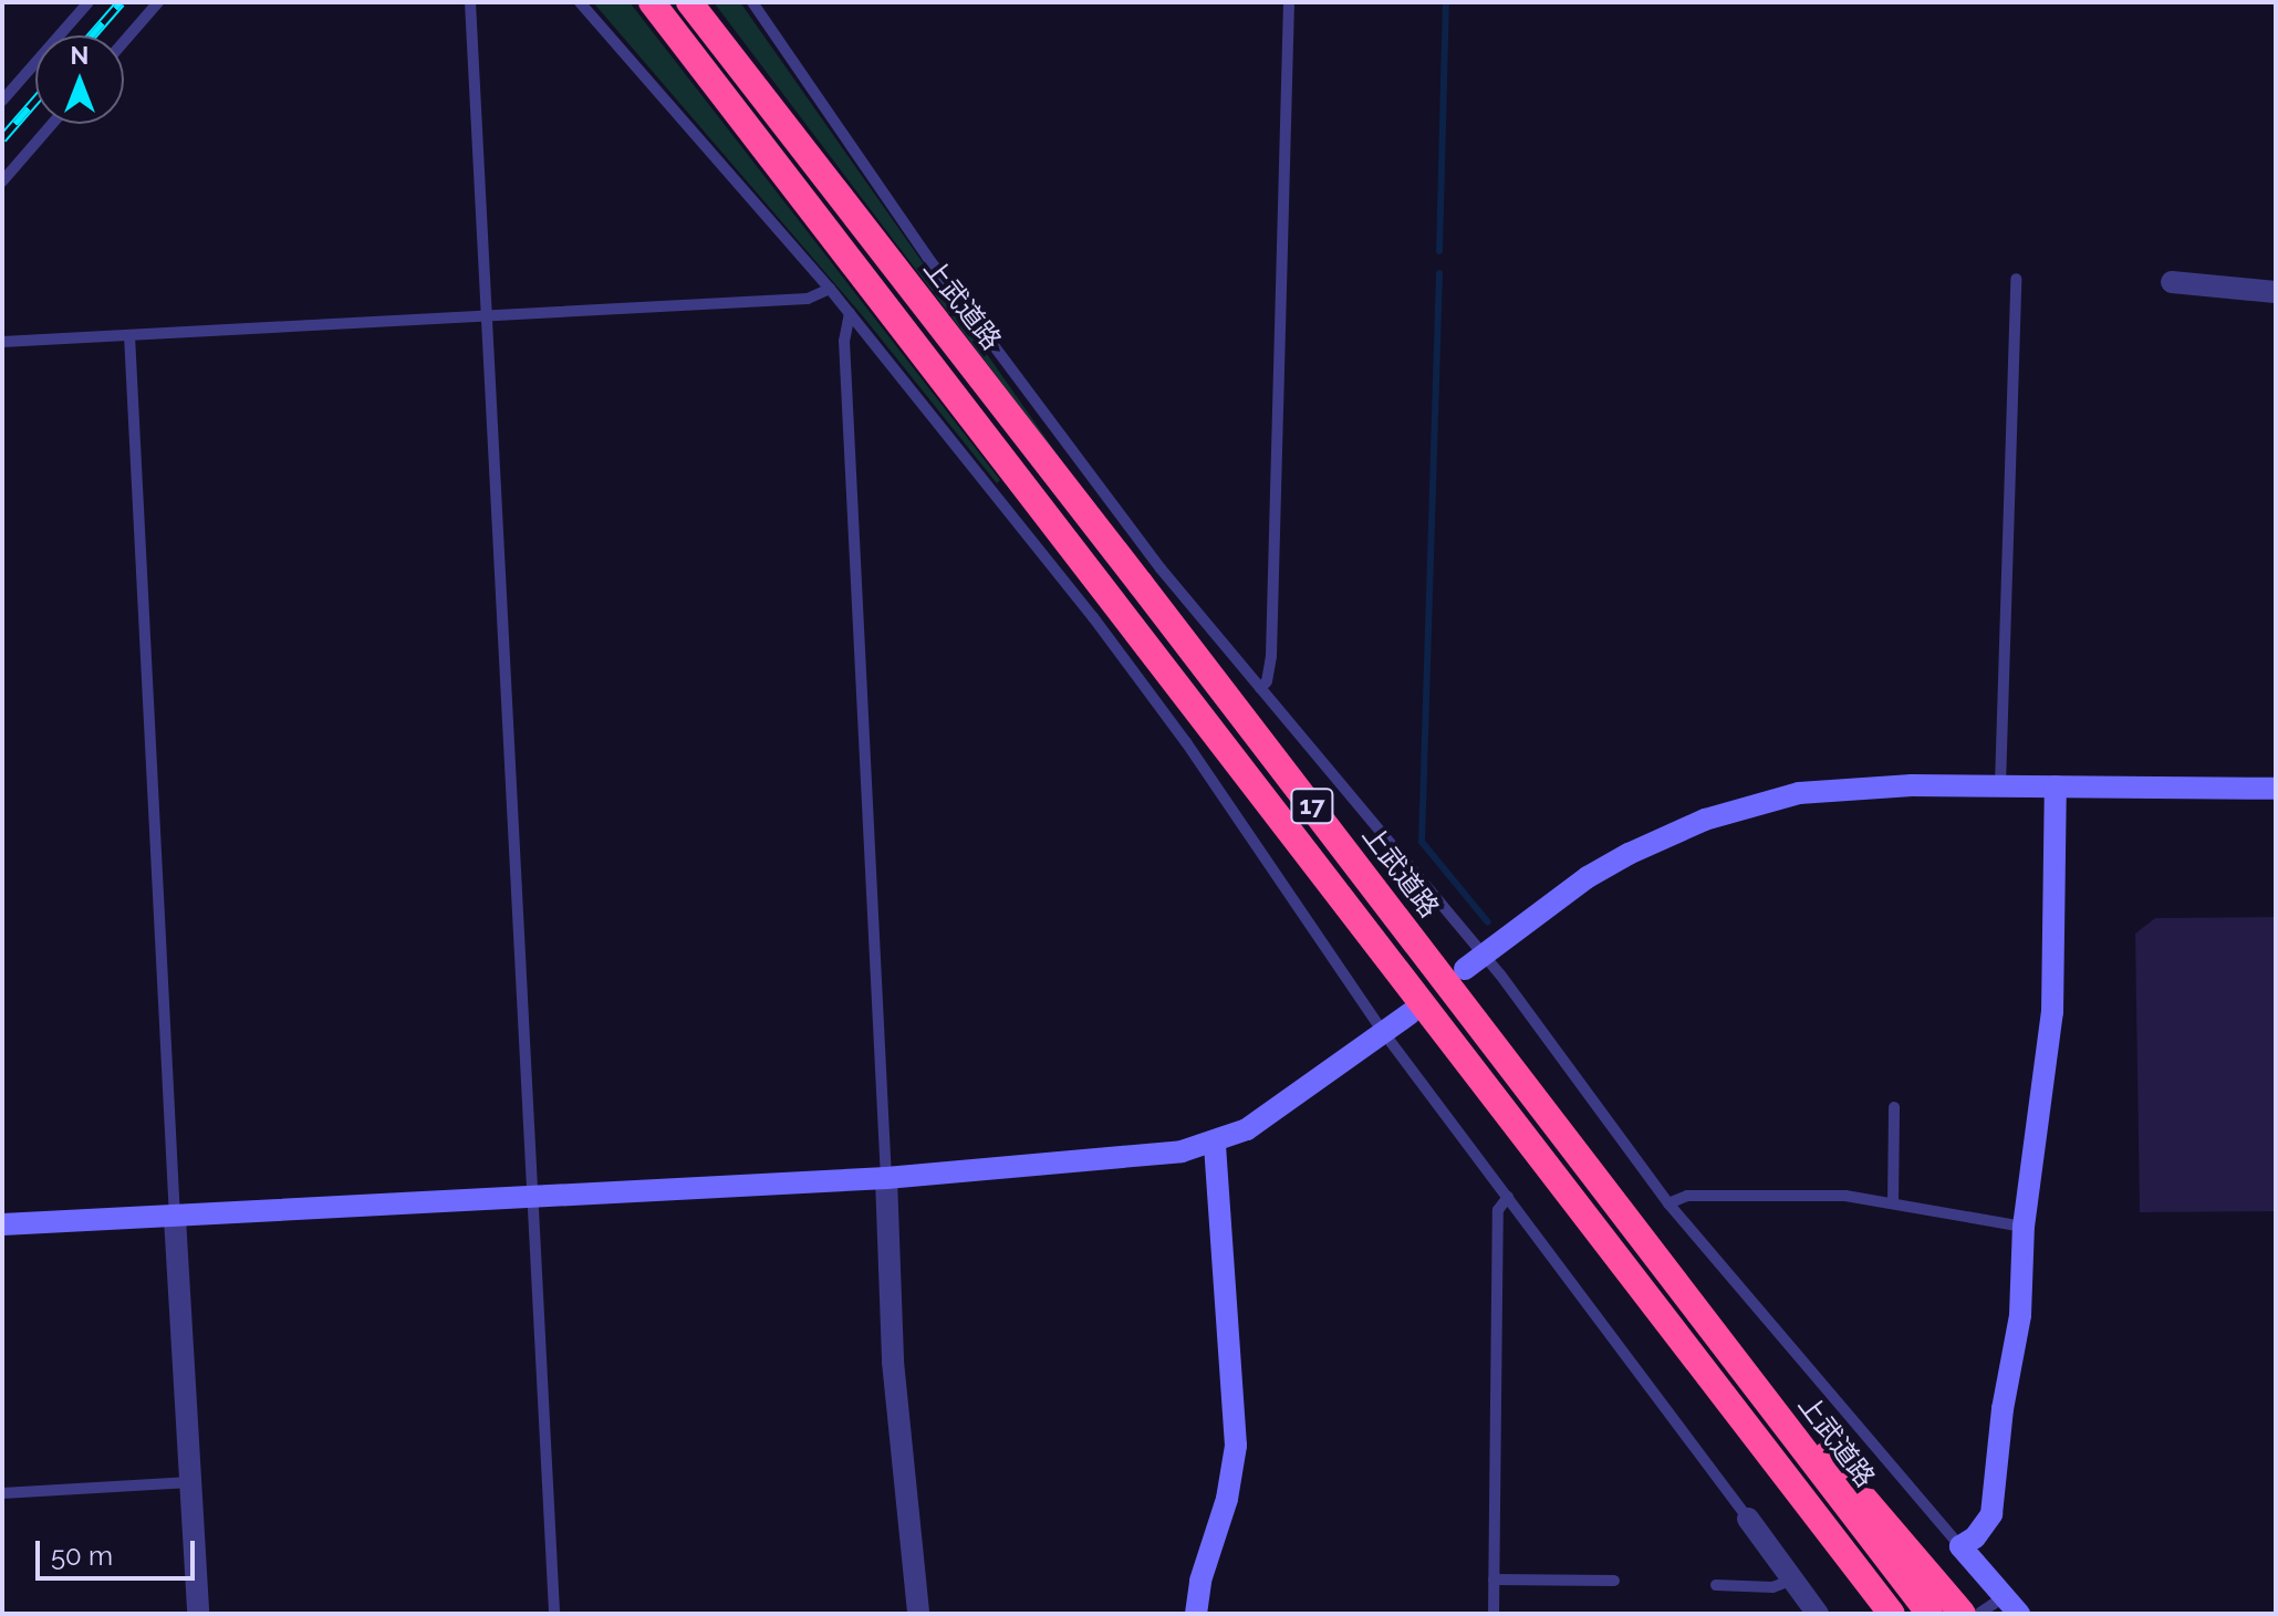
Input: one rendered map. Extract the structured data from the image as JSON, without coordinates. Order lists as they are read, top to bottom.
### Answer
{
  "streets": {
    "highway": ["上武道路", "17"]
  },
  "scale_bar": "50 m",
  "north": "top"
}
